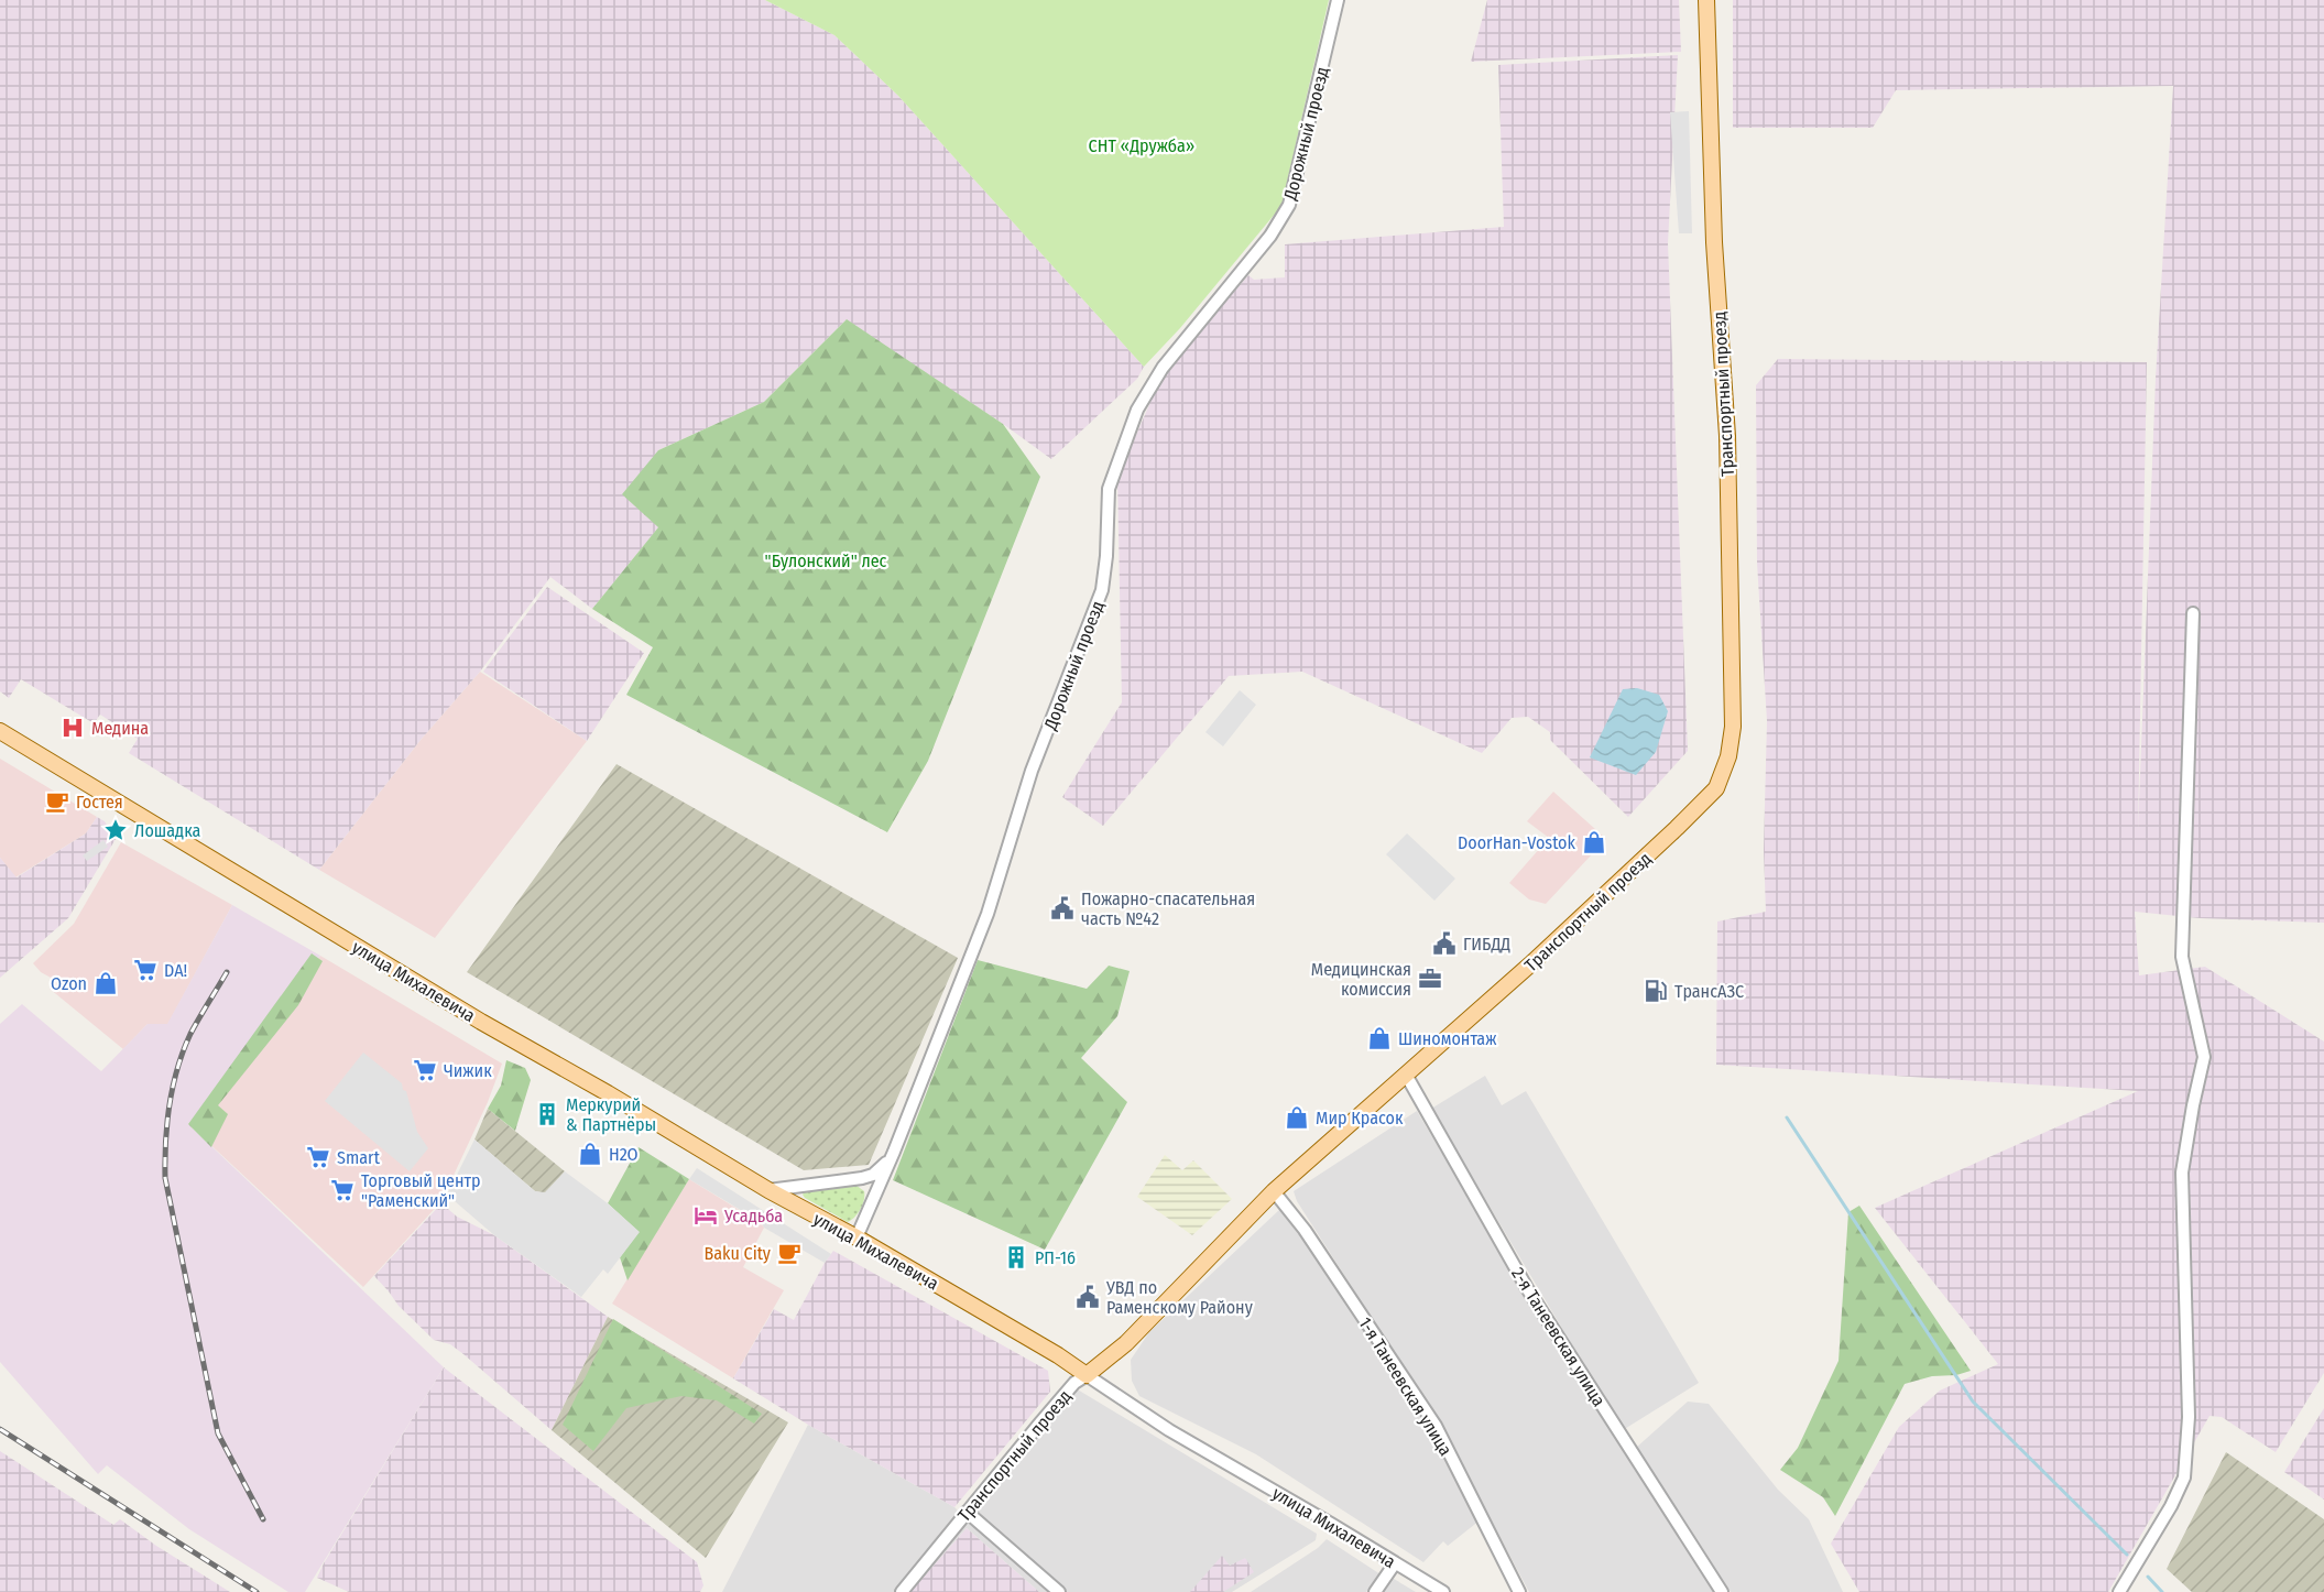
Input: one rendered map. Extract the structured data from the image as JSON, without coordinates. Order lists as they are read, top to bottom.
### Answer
{
  "streets": {
    "main road": ["Транспортный проезд", "улица Михалевича"],
    "street": ["Дорожный проезд", "2-я Танеевская улица", "1-я Танеевская улица"]
  },
  "crossings": [
    ["Дорожный проезд", "улица Михалевича"],
    ["Транспортный проезд", "улица Михалевича"],
    ["Транспортный проезд", "2-я Танеевская улица"],
    ["Транспортный проезд", "1-я Танеевская улица"]
  ],
  "parks": ["СНТ «Дружба»", "\"Булонский\" лес"],
  "places": {
    "hospital": ["Медина"],
    "cafe": ["Гостея", "Baku City"],
    "place": ["Лошадка"],
    "shop": [
      "DoorHan-Vostok",
      "Ozon",
      "Шиномонтаж",
      "Мир Красок",
      "H2O"
    ],
    "public building": ["Пожарно-спасательная часть №42", "ГИБДД", "УВД по Раменскому Району"],
    "supermarket": [
      "DA!",
      "Чижик",
      "Smart",
      "Торговый центр \"Раменский\""
    ],
    "office": ["Медицинская комиссия"],
    "fuel station": ["ТрансАЗС"],
    "building": ["Меркурий & Партнёры", "РП-16"],
    "hotel": ["Усадьба"]
  }
}
